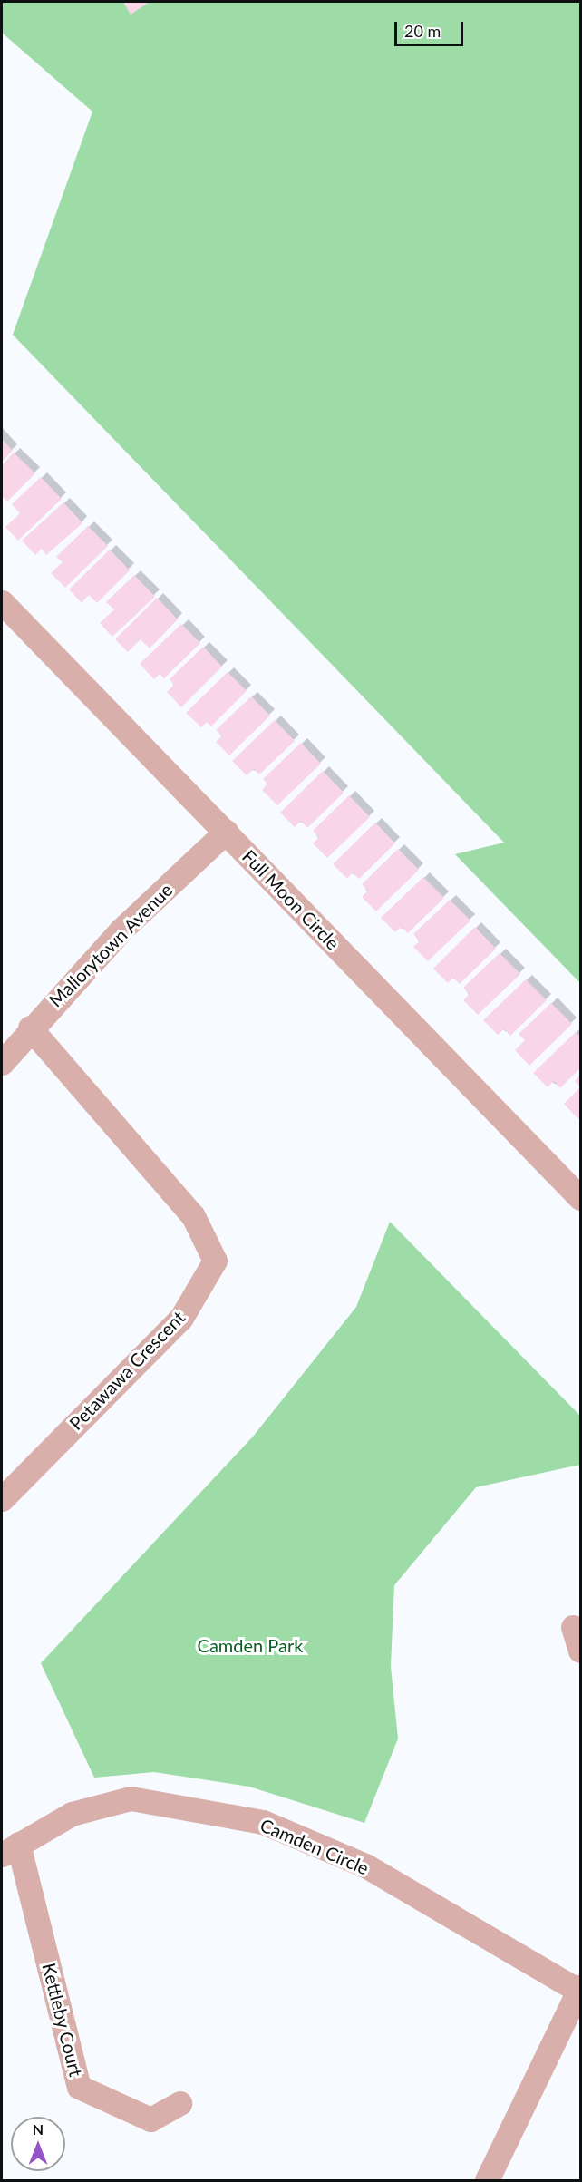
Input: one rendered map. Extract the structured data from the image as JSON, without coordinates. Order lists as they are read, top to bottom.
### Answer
{
  "streets": {
    "street": [
      "Full Moon Circle",
      "Mallorytown Avenue",
      "Petawawa Crescent",
      "Camden Circle",
      "Kettleby Court"
    ]
  },
  "crossings": [
    ["Full Moon Circle", "Mallorytown Avenue"],
    ["Mallorytown Avenue", "Petawawa Crescent"],
    ["Camden Circle", "Kettleby Court"]
  ],
  "parks": ["Camden Park"],
  "scale_bar": "20 m",
  "north": "top"
}
